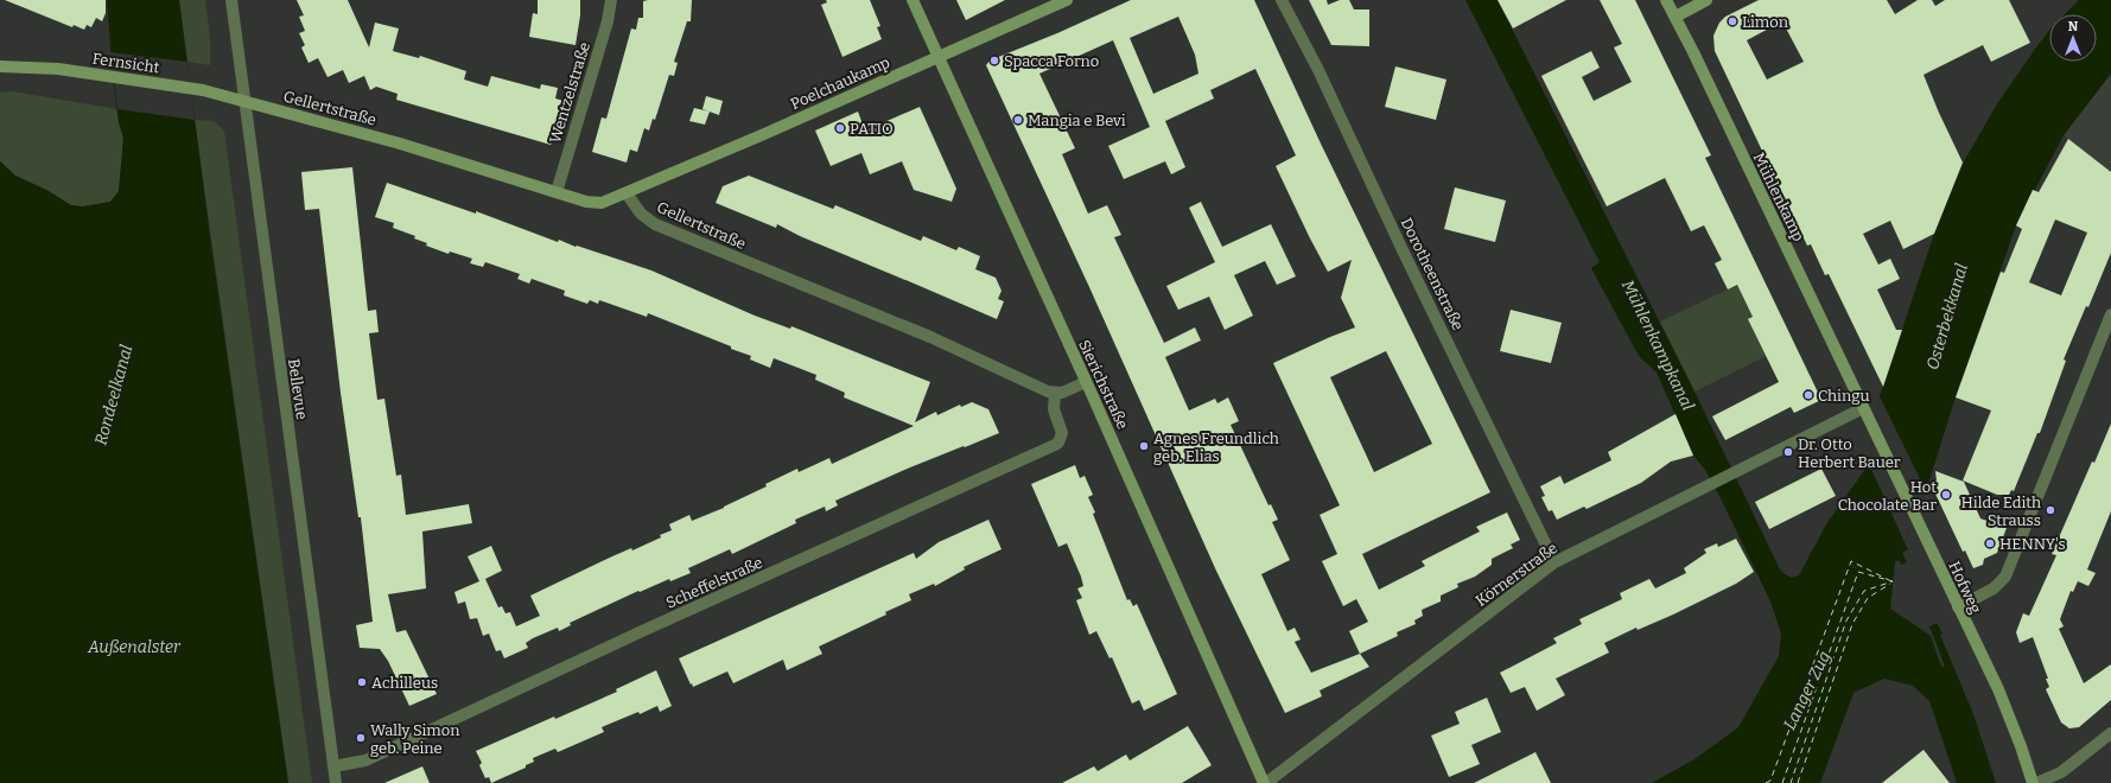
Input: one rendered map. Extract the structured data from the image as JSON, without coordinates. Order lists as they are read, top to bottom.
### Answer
{
  "streets": {
    "street": [
      "Fernsicht",
      "Poelchaukamp",
      "Wentzelstraße",
      "Gellertstraße",
      "Mühlenkamp",
      "Dorotheenstraße",
      "Sierichstraße",
      "Bellevue",
      "Körnerstraße",
      "Scheffelstraße",
      "Hofweg"
    ]
  },
  "crossings": [
    ["Fernsicht", "Gellertstraße"],
    ["Fernsicht", "Bellevue"],
    ["Poelchaukamp", "Gellertstraße"],
    ["Poelchaukamp", "Sierichstraße"],
    ["Wentzelstraße", "Gellertstraße"],
    ["Gellertstraße", "Bellevue"],
    ["Gellertstraße", "Scheffelstraße"],
    ["Mühlenkamp", "Körnerstraße"],
    ["Mühlenkamp", "Hofweg"],
    ["Dorotheenstraße", "Körnerstraße"],
    ["Sierichstraße", "Körnerstraße"],
    ["Bellevue", "Scheffelstraße"],
    ["Körnerstraße", "Hofweg"]
  ],
  "water": [
    "Osterbekkanal",
    "Mühlenkampkanal",
    "Rondeelkanal",
    "Außenalster",
    "Langer Zug"
  ],
  "places": [
    "Limon",
    "Spacca Forno",
    "Mangia e Bevi",
    "PATIO",
    "Chingu",
    "Agnes Freundlich geb. Elias",
    "Dr. Otto Herbert Bauer",
    "Hot Chocolate Bar",
    "Hilde Edith Strauss",
    "HENNY's",
    "Achilleus",
    "Wally Simon geb. Peine"
  ],
  "north": "top"
}
